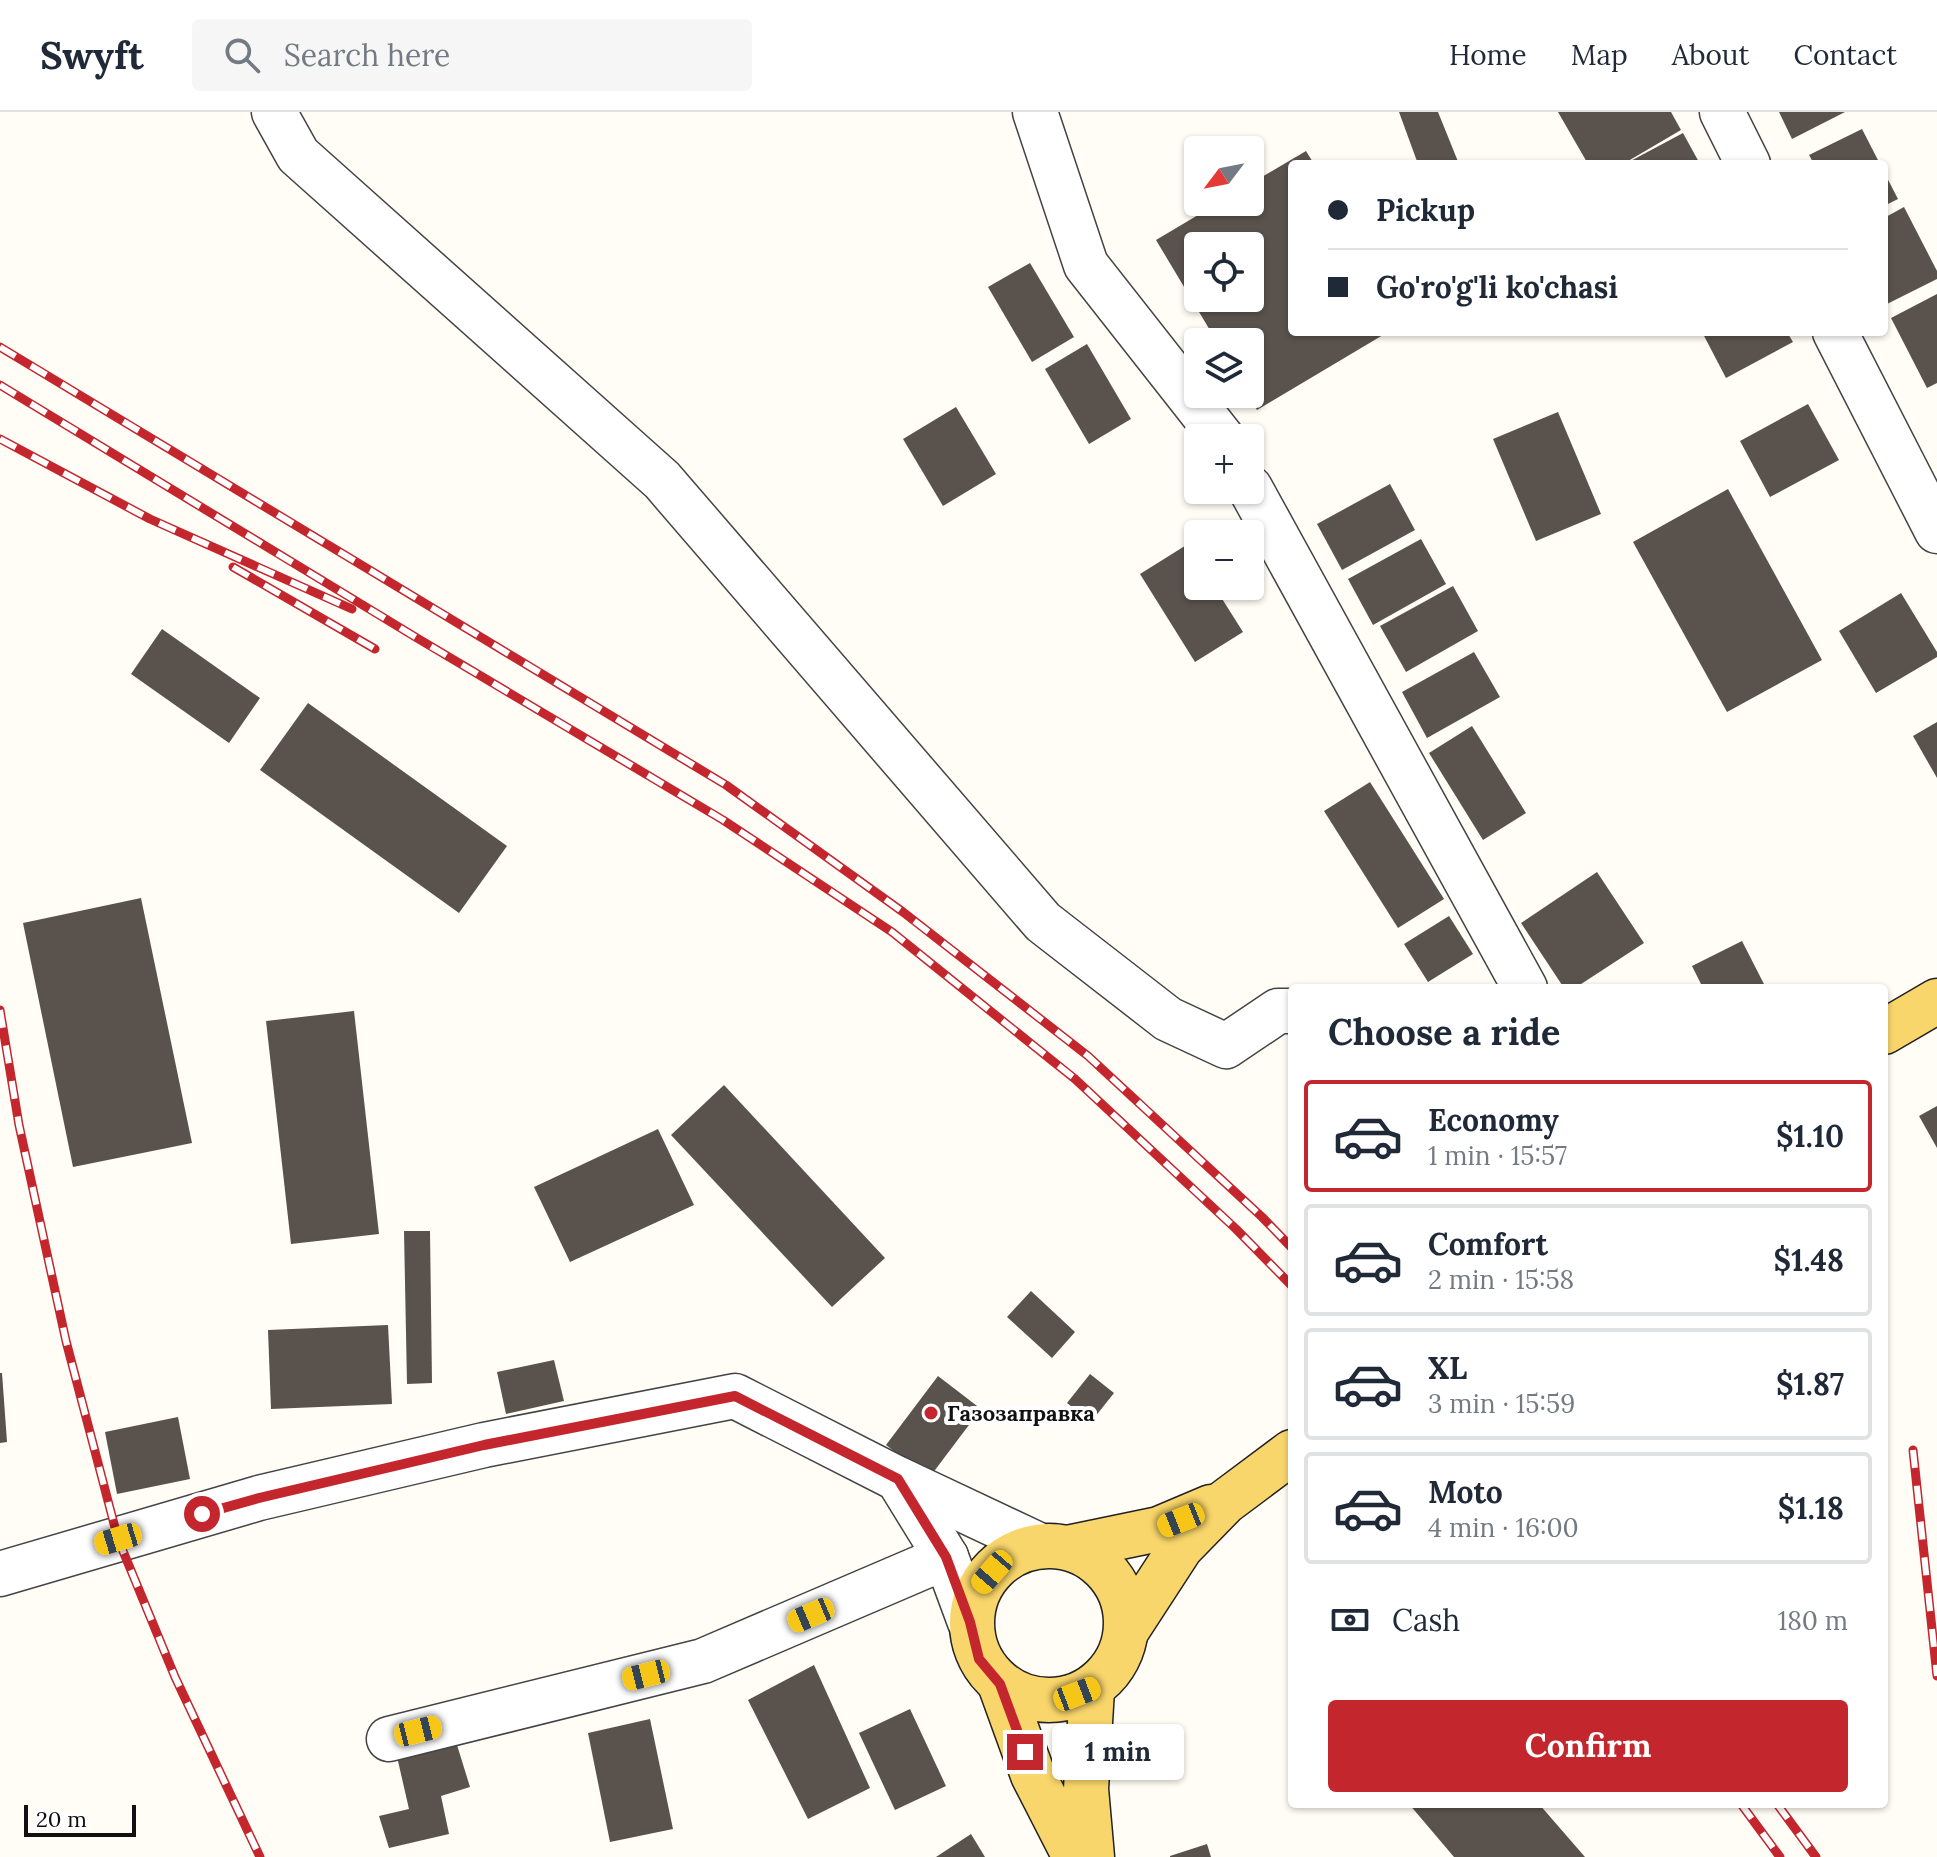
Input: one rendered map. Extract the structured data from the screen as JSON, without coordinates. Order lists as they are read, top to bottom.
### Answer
{
  "places": ["Газозаправка"],
  "scale_bar": "20 m",
  "north": "bottom left",
  "page": {
    "header": "Swyft",
    "search": "Search here",
    "nav": [
      "Home",
      "Map",
      "About",
      "Contact"
    ],
    "map_buttons": ["+", "−"],
    "banner": ["Pickup", "Go'ro'g'li ko'chasi"],
    "heading": "Choose a ride",
    "list": [
      {
        "name": "Economy",
        "note": "1 min · 15:57",
        "value": "$1.10"
      },
      {
        "name": "Comfort",
        "note": "2 min · 15:58",
        "value": "$1.48"
      },
      {
        "name": "XL",
        "note": "3 min · 15:59",
        "value": "$1.87"
      },
      {
        "name": "Moto",
        "note": "4 min · 16:00",
        "value": "$1.18"
      }
    ],
    "pay": ["Cash", "180 m"],
    "buttons": "Confirm",
    "bubble": "1 min",
    "scale": "20 m"
  }
}
